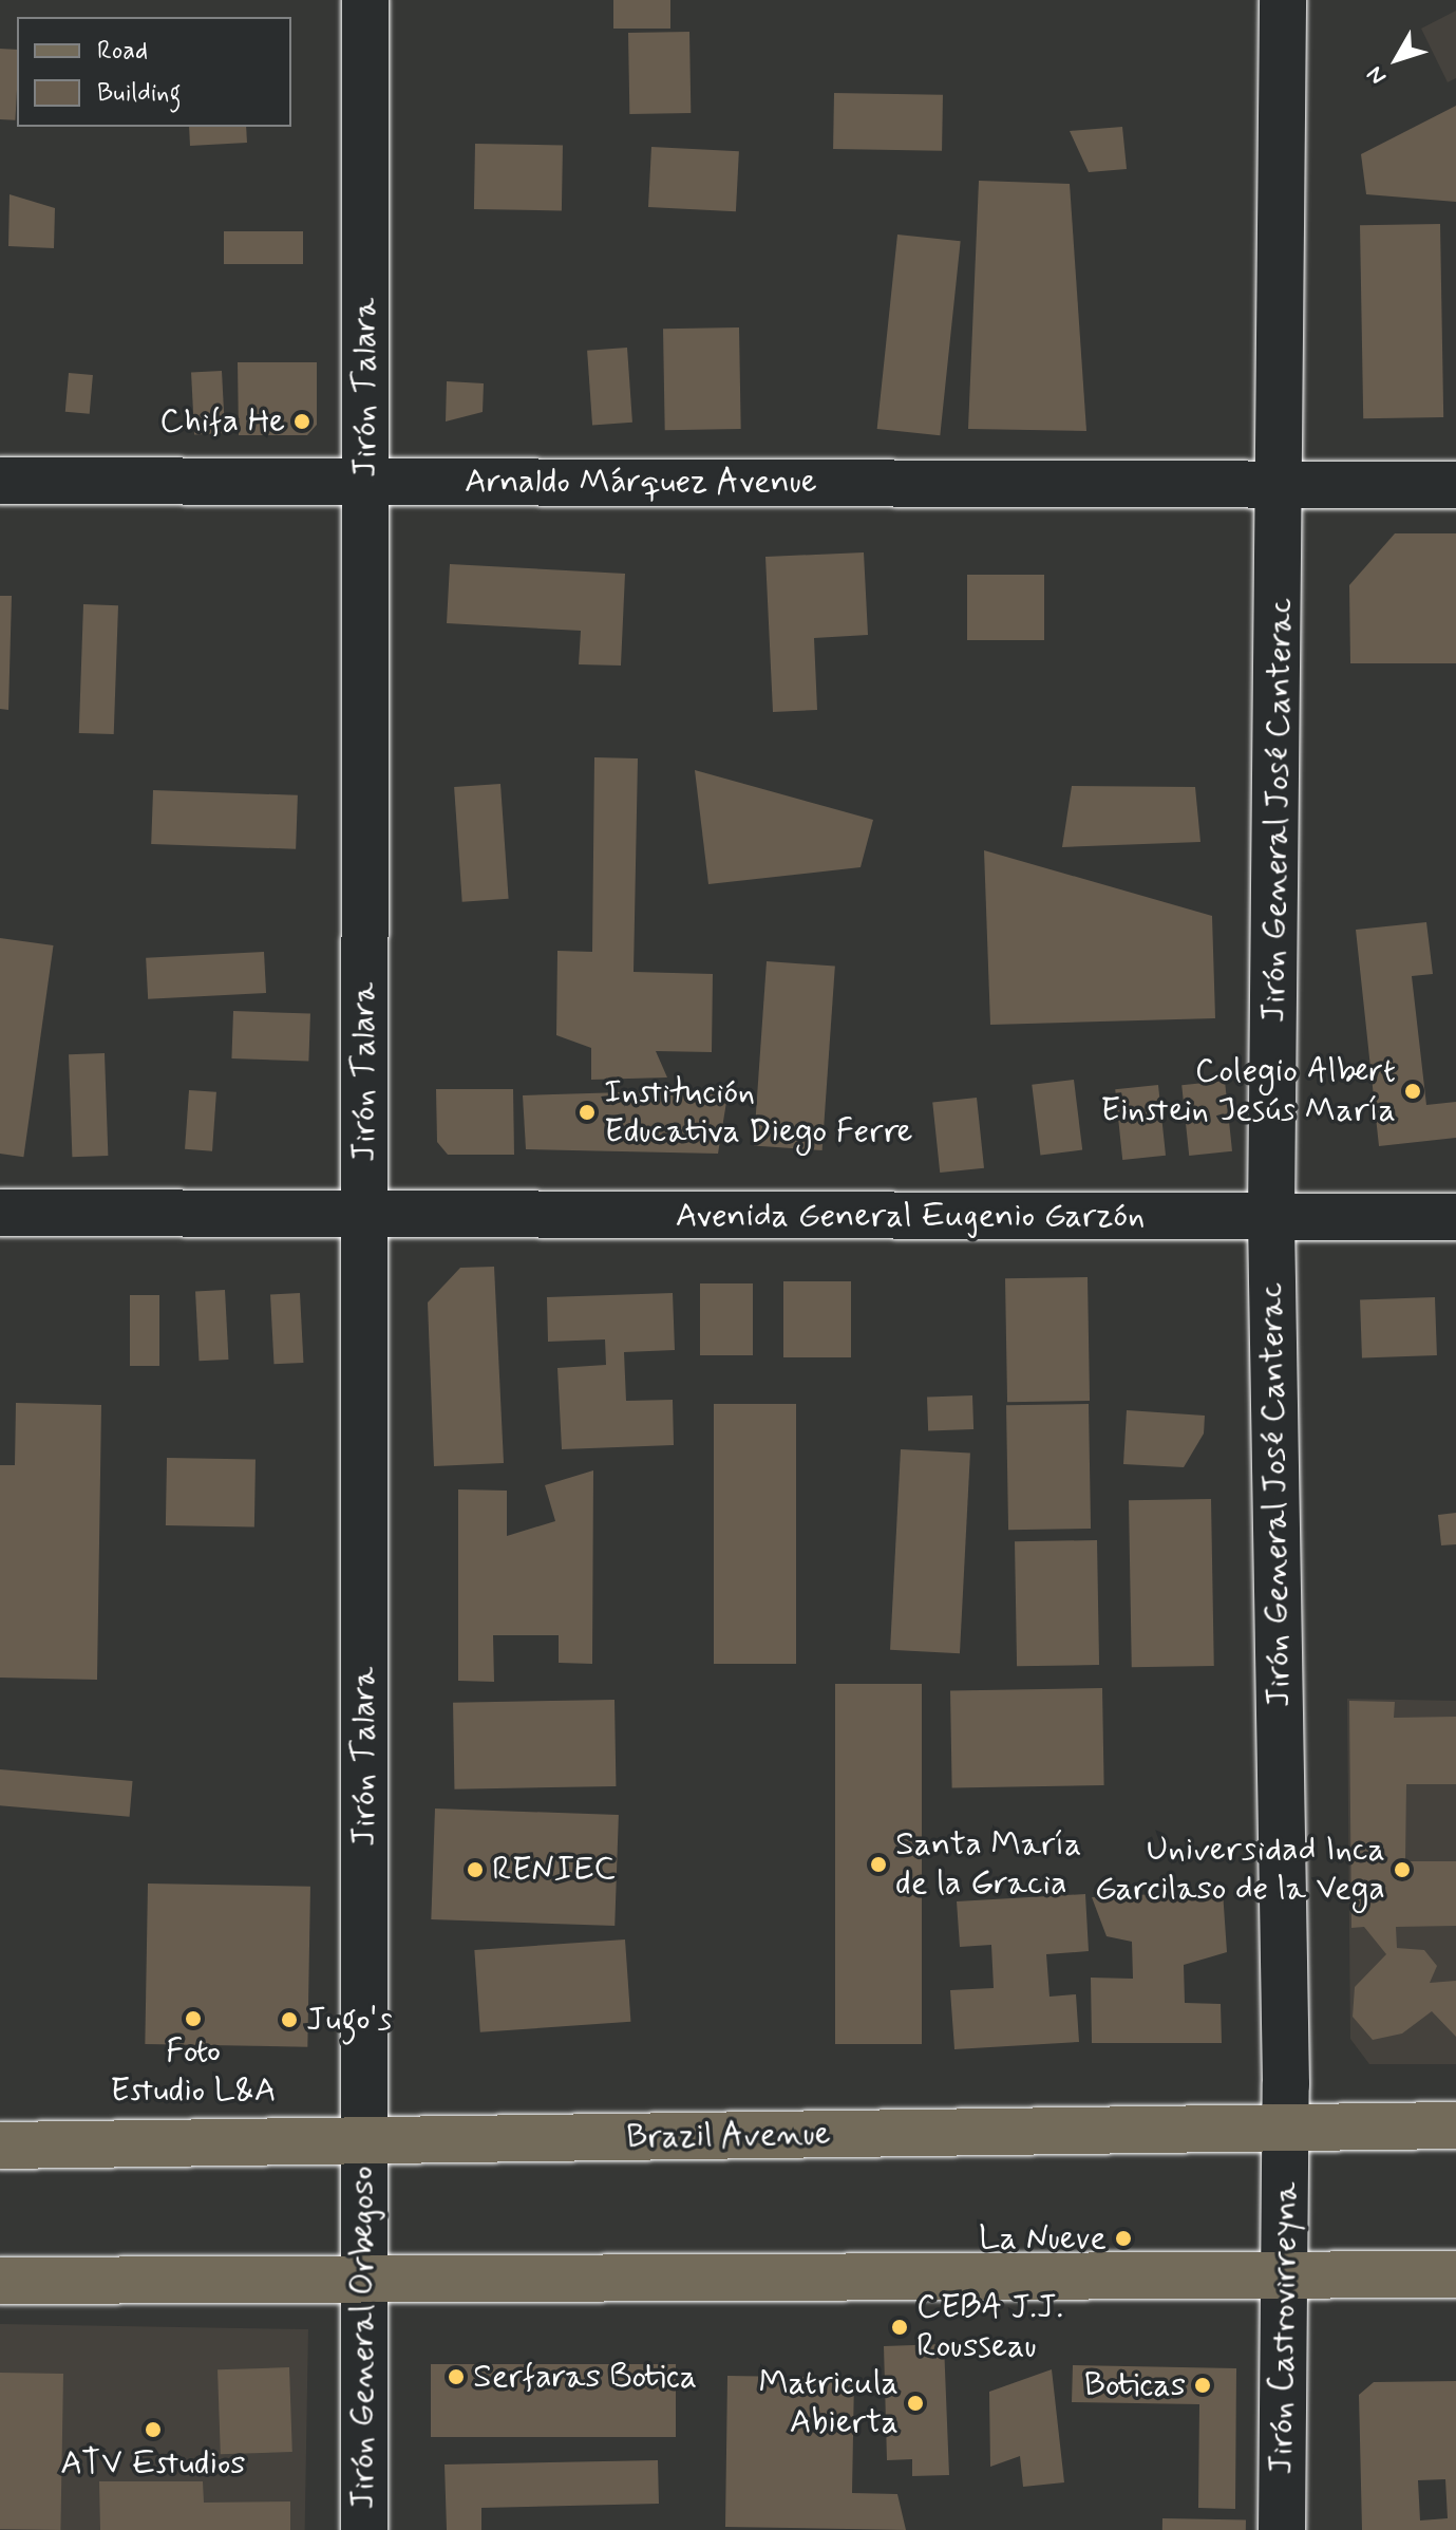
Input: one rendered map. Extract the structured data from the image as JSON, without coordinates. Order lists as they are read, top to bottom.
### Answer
{
  "streets": {
    "main road": ["Brazil Avenue"],
    "street": [
      "Jirón Talara",
      "Arnaldo Márquez Avenue",
      "Jirón General José Canterac",
      "Avenida General Eugenio Garzón",
      "Jirón Castrovirreyna",
      "Jirón General Orbegoso"
    ]
  },
  "crossings": [
    ["Jirón Talara", "Arnaldo Márquez Avenue"],
    ["Jirón Talara", "Avenida General Eugenio Garzón"],
    ["Jirón Talara", "Brazil Avenue"],
    ["Jirón Talara", "Jirón General Orbegoso"],
    ["Arnaldo Márquez Avenue", "Jirón General José Canterac"],
    ["Jirón General José Canterac", "Avenida General Eugenio Garzón"],
    ["Jirón General José Canterac", "Brazil Avenue"],
    ["Jirón General José Canterac", "Jirón Castrovirreyna"],
    ["Brazil Avenue", "Jirón Castrovirreyna"],
    ["Brazil Avenue", "Jirón General Orbegoso"]
  ],
  "places": [
    "Chifa He",
    "Colegio Albert Einstein Jesús María",
    "Institución Educativa Diego Ferre",
    "Santa María de la Gracia",
    "RENIEC",
    "Universidad Inca Garcilaso de la Vega",
    "Foto Estudio L&A",
    "Jugo's",
    "La Nueve",
    "CEBA J.J. Rousseau",
    "Serfaras Botica",
    "Boticas",
    "Matricula Abierta",
    "ATV Estudios"
  ],
  "legend": ["Road", "Building"],
  "north": "bottom left"
}
